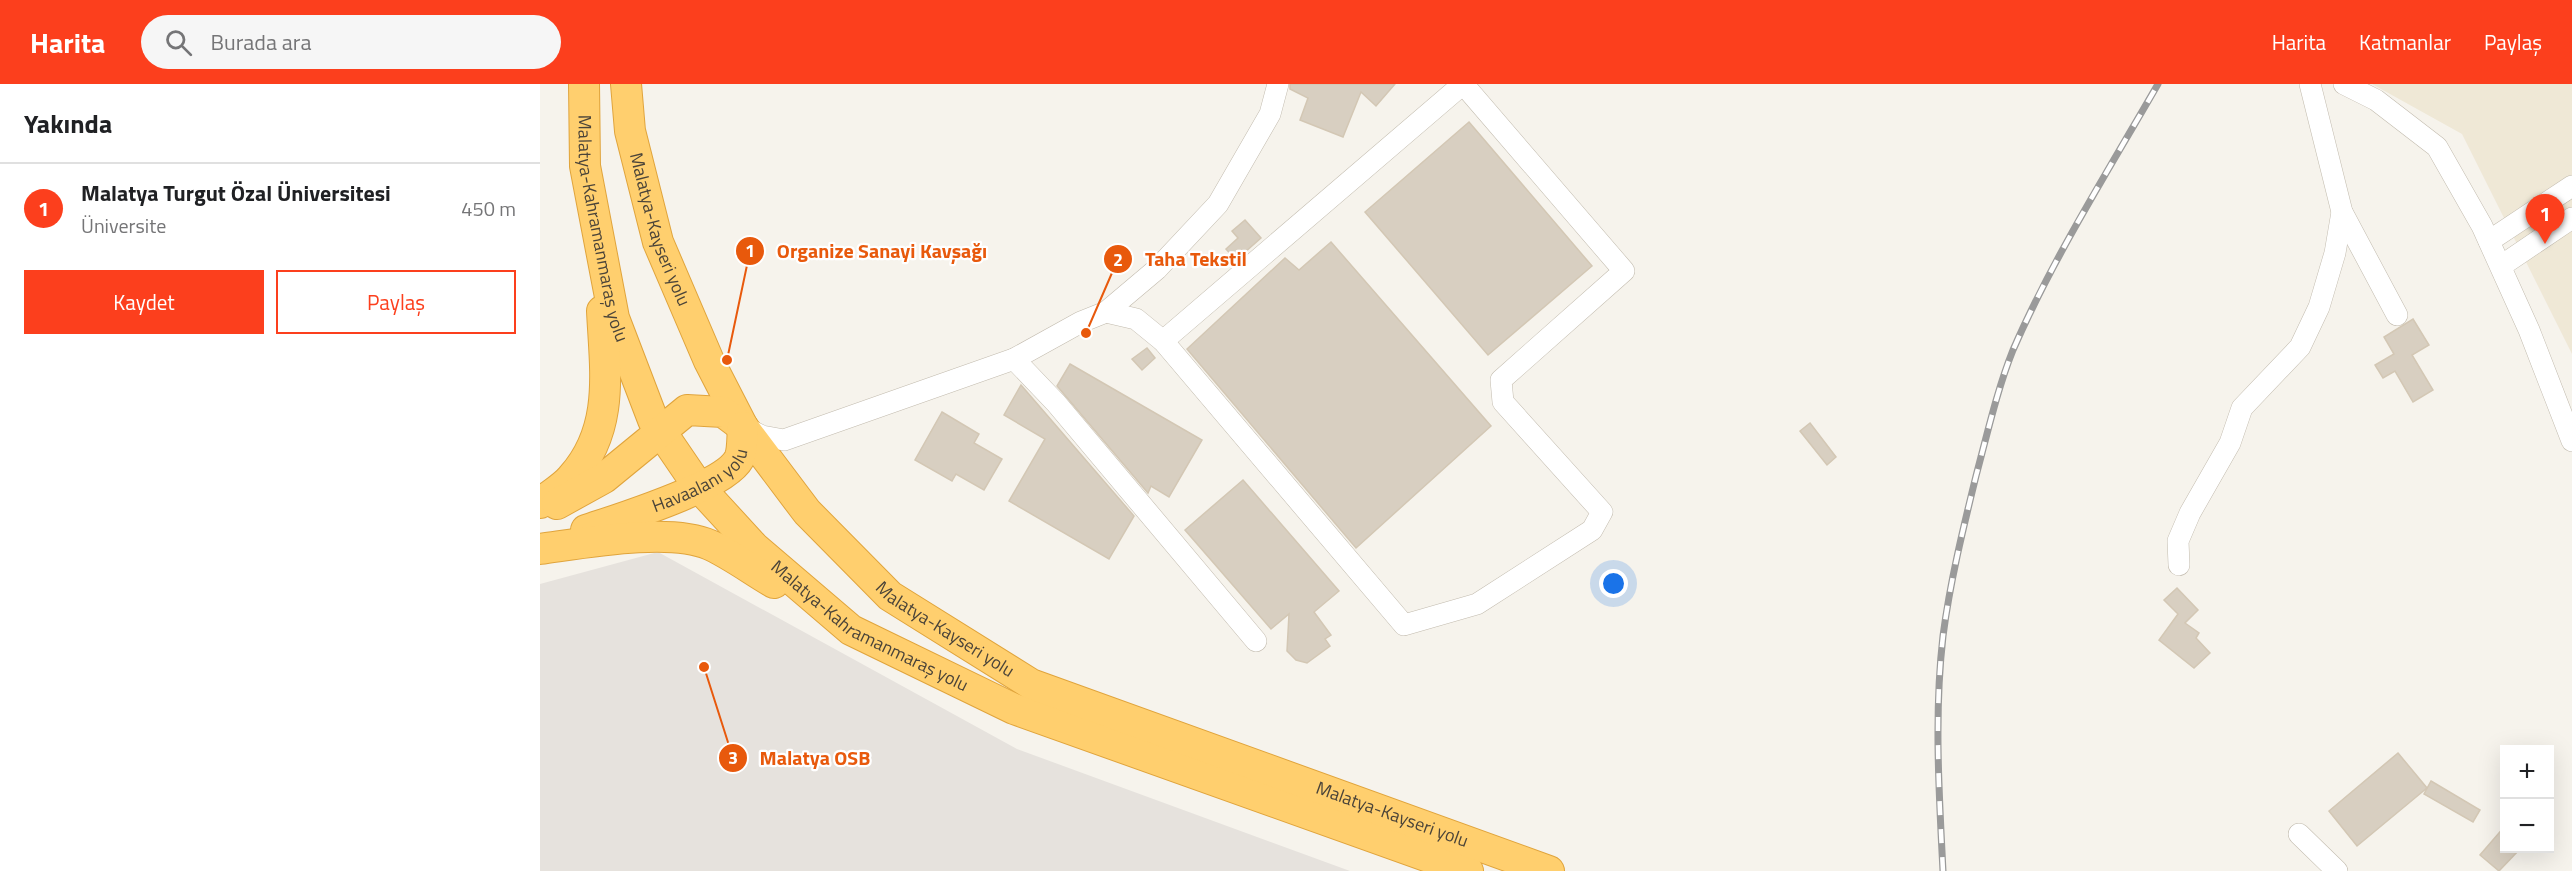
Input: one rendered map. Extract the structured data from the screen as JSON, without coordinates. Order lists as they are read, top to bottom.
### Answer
{
  "streets": {
    "highway": ["Malatya-Kahramanmaraş yolu", "Malatya-Kayseri yolu", "Havaalanı yolu"]
  },
  "crossings": [
    ["Malatya-Kahramanmaraş yolu", "Malatya-Kayseri yolu"],
    ["Malatya-Kahramanmaraş yolu", "Havaalanı yolu"],
    ["Malatya-Kayseri yolu", "Havaalanı yolu"]
  ],
  "places": ["Taha Tekstil", "Organize Sanayi Kavşağı", "Malatya OSB"],
  "page": {
    "header": "Harita",
    "search": "Burada ara",
    "nav": ["Harita", "Katmanlar", "Paylaş"],
    "heading": "Yakında",
    "list": [
      {
        "mark": "1",
        "name": "Malatya Turgut Özal Üniversitesi",
        "note": "Üniversite",
        "value": "450 m"
      }
    ],
    "pins": "1",
    "buttons": ["Kaydet", "Paylaş"],
    "map_buttons": ["+", "−"]
  }
}
